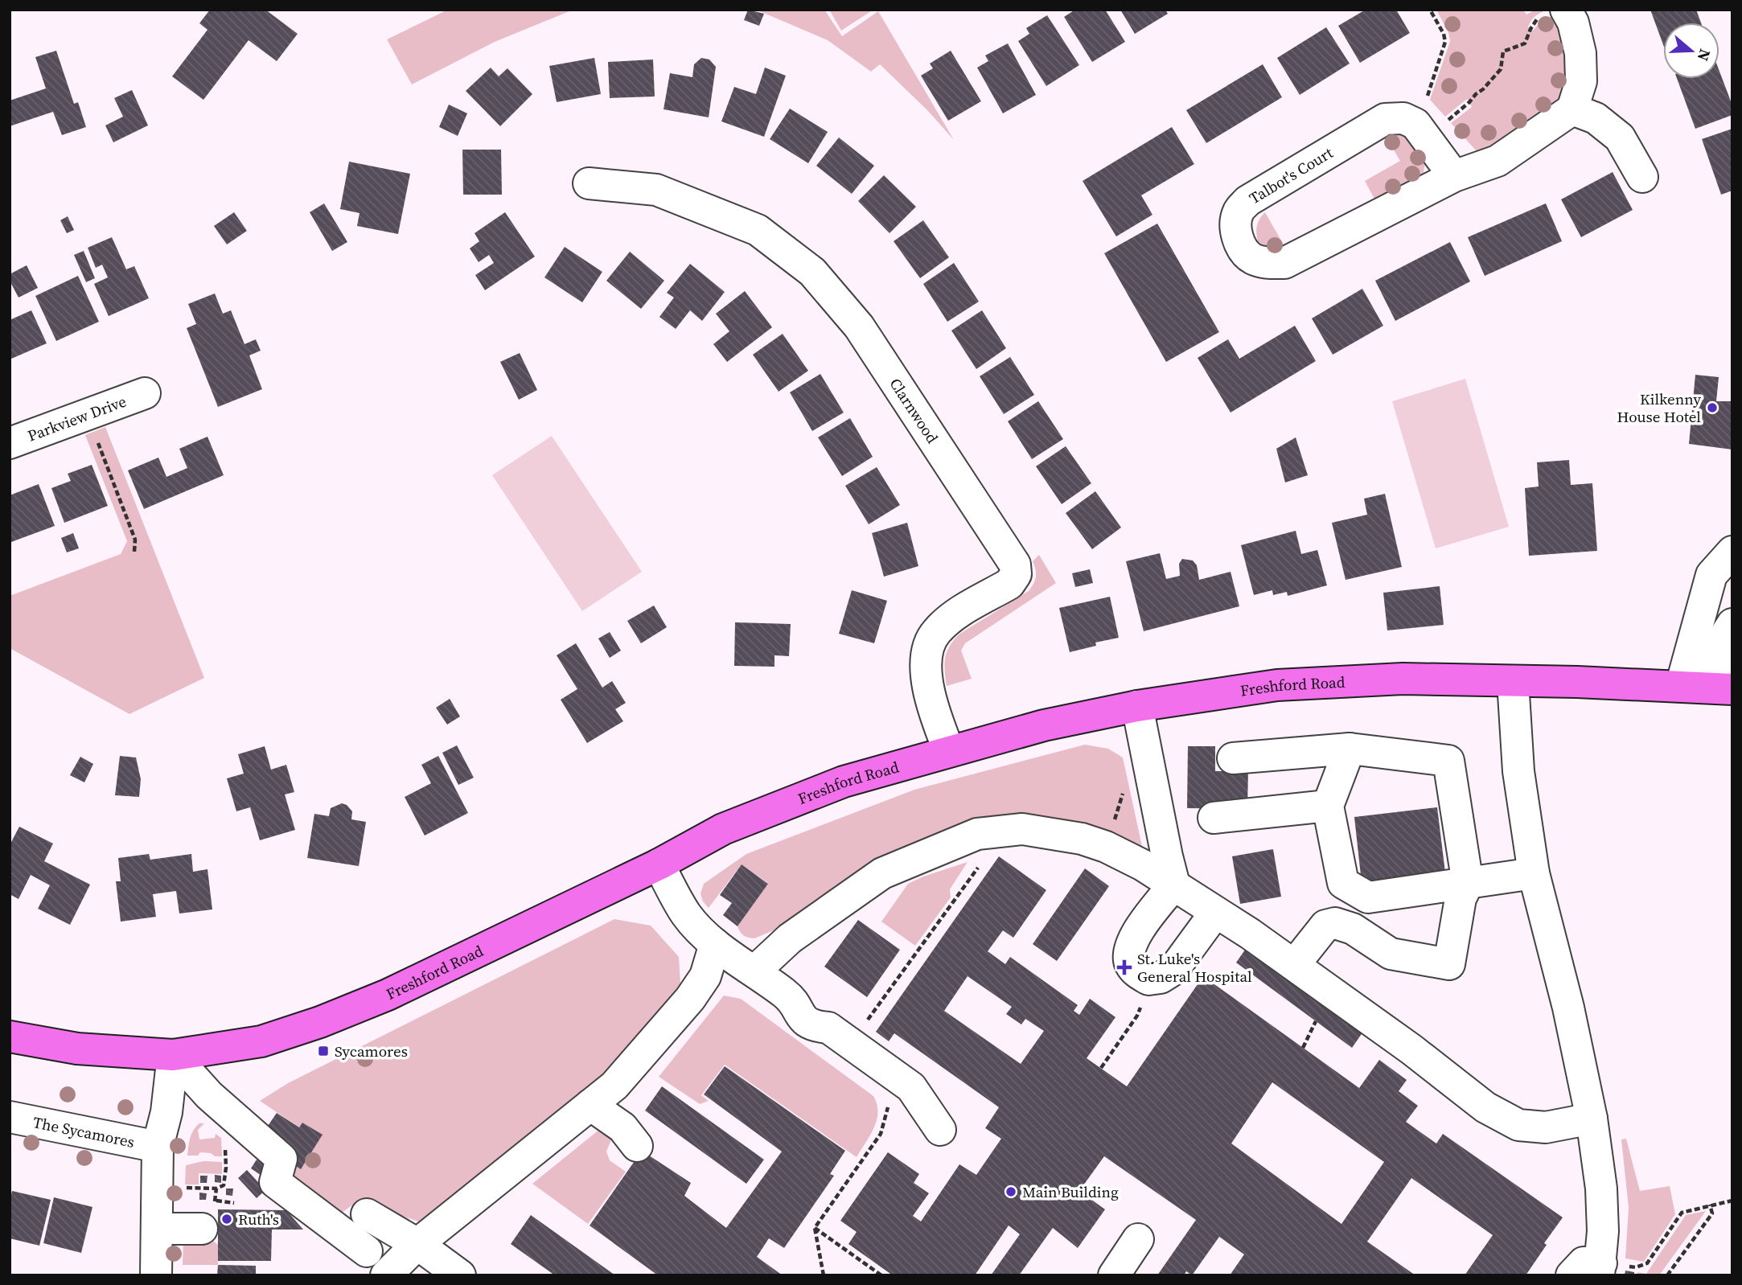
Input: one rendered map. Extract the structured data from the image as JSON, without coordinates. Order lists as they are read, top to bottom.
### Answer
{
  "streets": {
    "main road": ["Freshford Road"],
    "street": [
      "Talbot's Court",
      "Clarnwood",
      "Parkview Drive",
      "The Sycamores"
    ]
  },
  "crossings": [
    ["Clarnwood", "Freshford Road"]
  ],
  "places": {
    "other": ["Kilkenny House Hotel", "Main Building", "Ruth's"],
    "health": ["St. Luke's General Hospital"],
    "transit": ["Sycamores"]
  },
  "north": "right"
}
